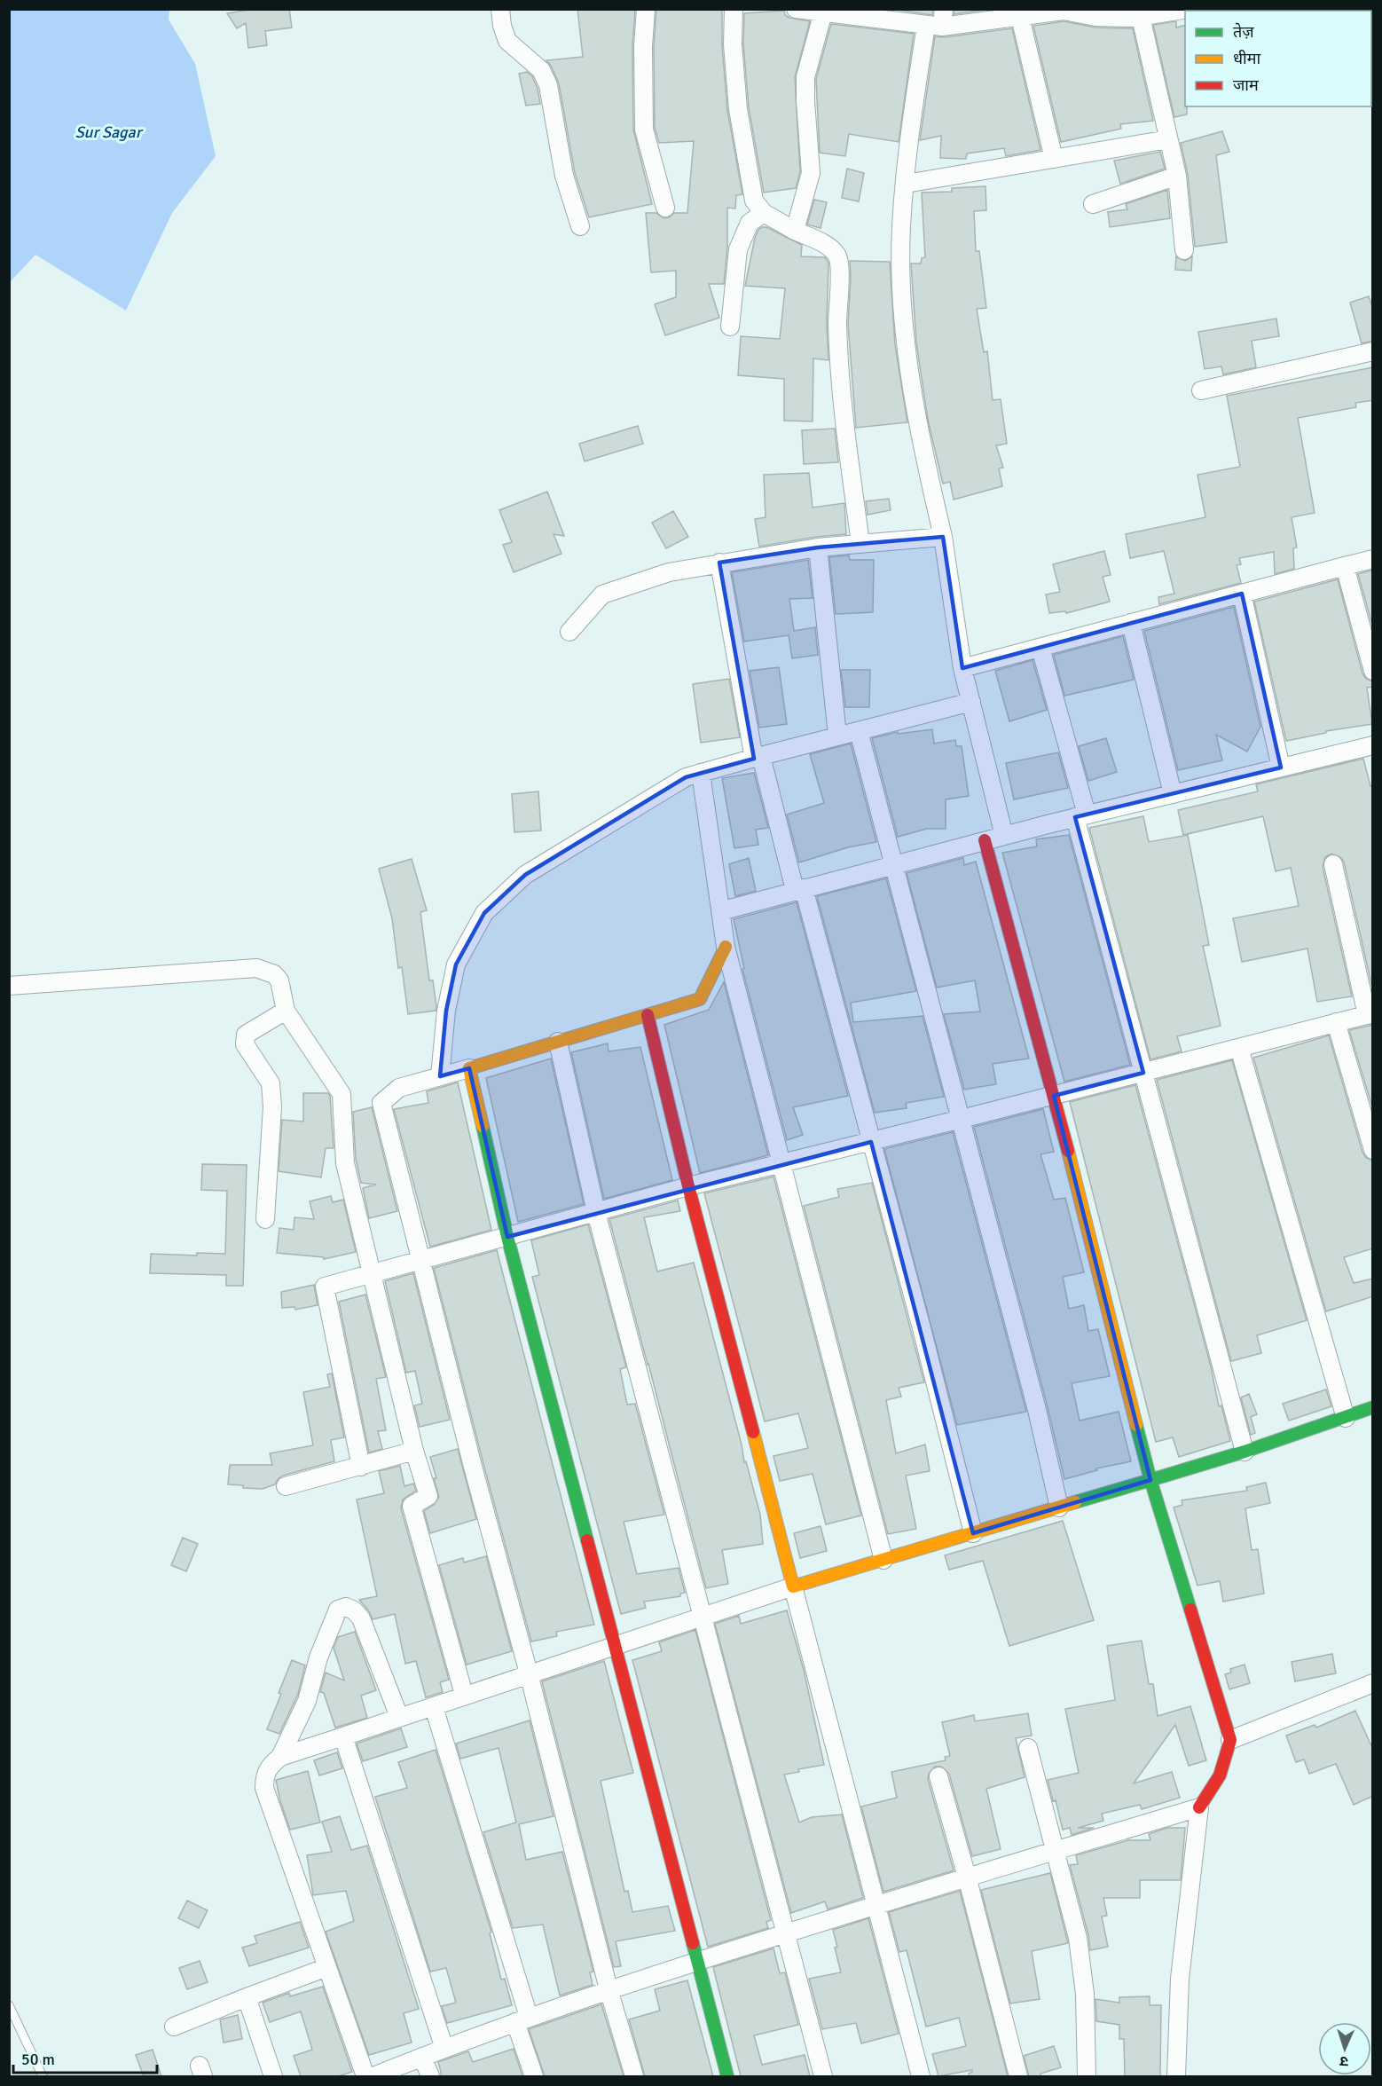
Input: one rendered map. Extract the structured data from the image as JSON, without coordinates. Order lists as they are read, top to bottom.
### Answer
{
  "water": ["Sur Sagar"],
  "legend": ["तेज़", "धीमा", "जाम"],
  "scale_bar": "50 m",
  "north": "bottom"
}
